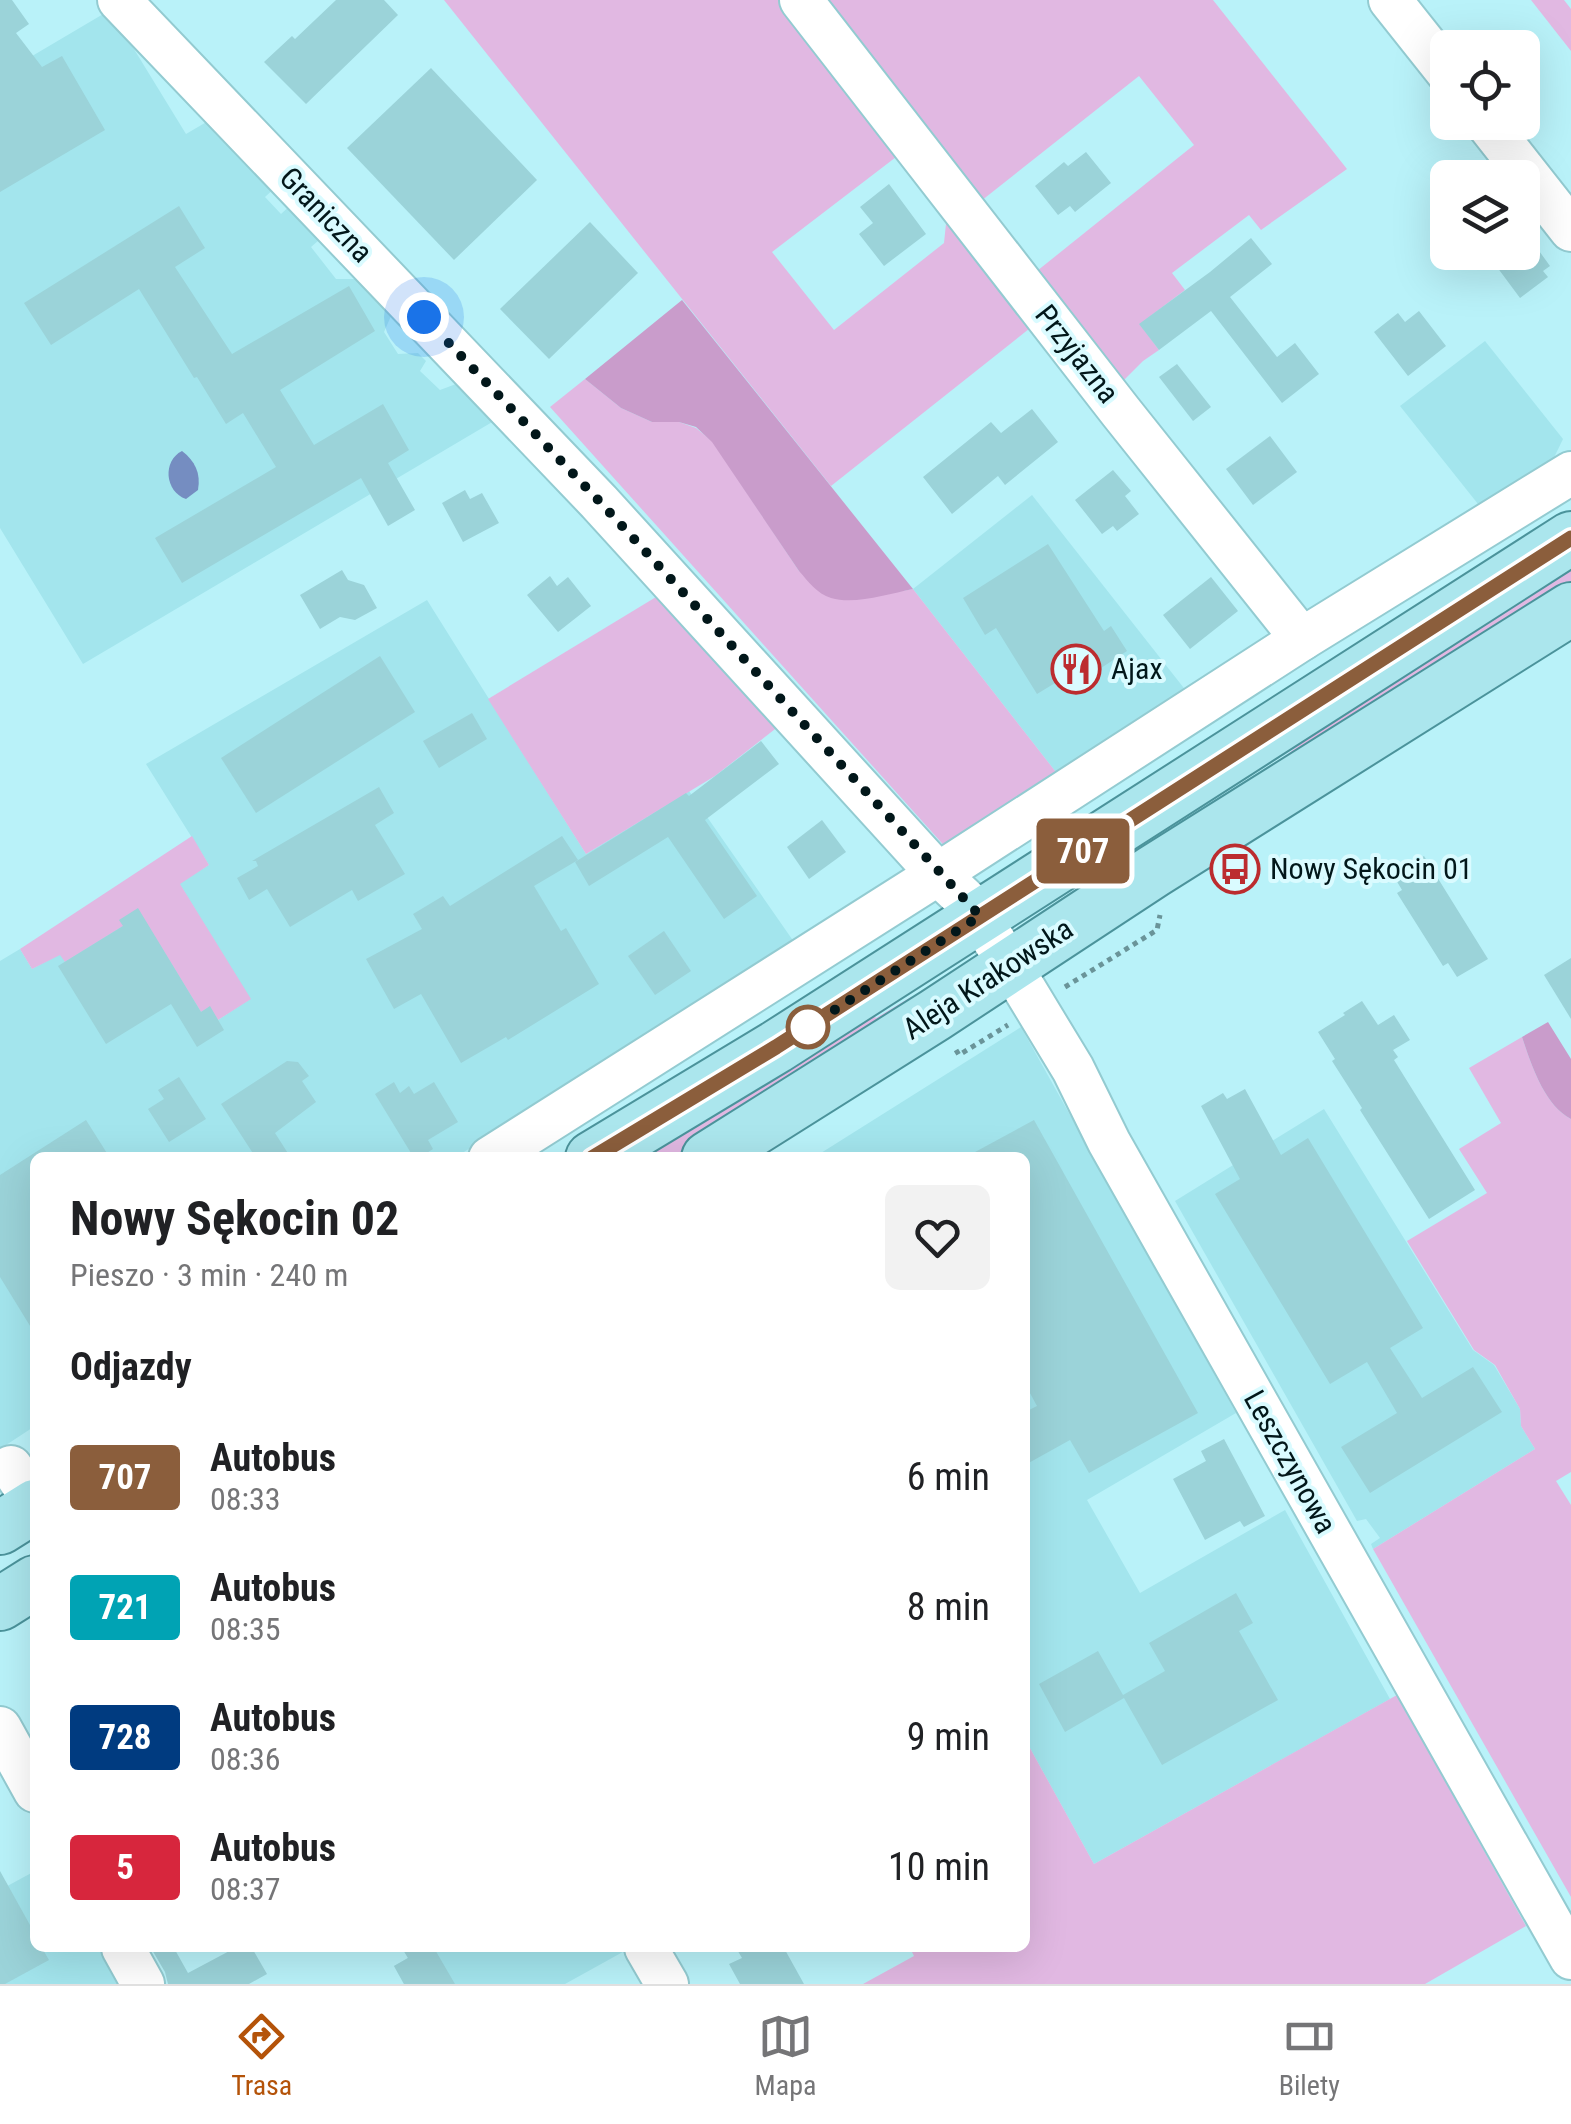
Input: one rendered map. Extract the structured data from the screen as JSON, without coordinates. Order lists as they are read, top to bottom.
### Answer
{
  "streets": {
    "main road": ["Aleja Krakowska"],
    "street": ["Graniczna", "Przyjazna", "Leszczynowa"]
  },
  "crossings": [
    ["Graniczna", "Aleja Krakowska"],
    ["Graniczna", "Leszczynowa"],
    ["Aleja Krakowska", "Leszczynowa"]
  ],
  "places": {
    "restaurant": ["Ajax"],
    "bus stop": ["Nowy Sękocin 01"]
  },
  "lines": ["bus line 707"],
  "page": {
    "on_map": "707",
    "heading": [
      ["Nowy Sękocin 02", "Pieszo · 3 min · 240 m"],
      "Odjazdy"
    ],
    "list": [
      {
        "mark": "707",
        "name": "Autobus",
        "note": "08:33",
        "value": "6 min"
      },
      {
        "mark": "721",
        "name": "Autobus",
        "note": "08:35",
        "value": "8 min"
      },
      {
        "mark": "728",
        "name": "Autobus",
        "note": "08:36",
        "value": "9 min"
      },
      {
        "mark": "5",
        "name": "Autobus",
        "note": "08:37",
        "value": "10 min"
      }
    ],
    "tabs": ["Trasa", "Mapa", "Bilety"]
  }
}
